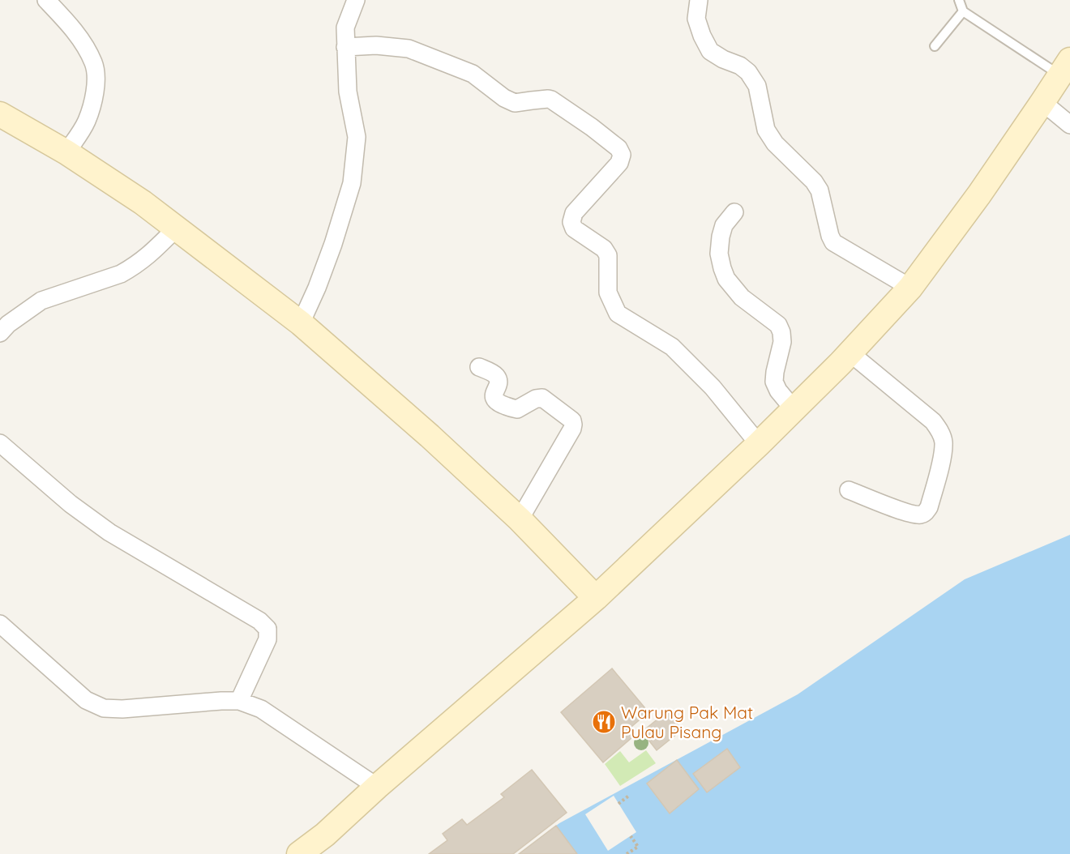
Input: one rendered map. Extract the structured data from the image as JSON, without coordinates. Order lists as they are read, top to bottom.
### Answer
{
  "places": {
    "restaurant": ["Warung Pak Mat Pulau Pisang"]
  }
}
